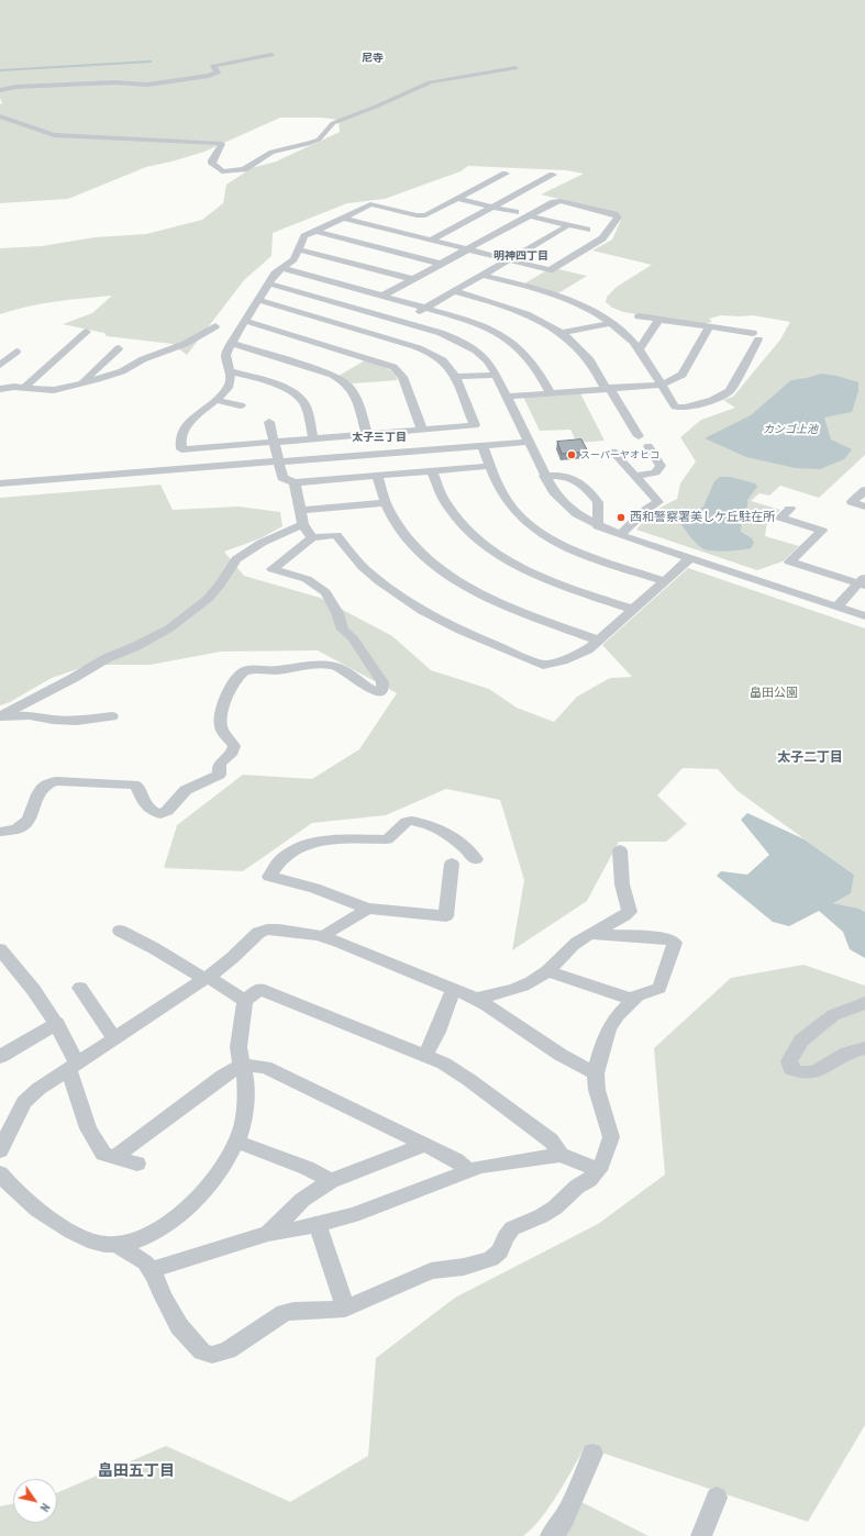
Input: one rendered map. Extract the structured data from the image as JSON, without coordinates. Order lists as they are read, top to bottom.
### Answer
{
  "districts": [
    "尼寺",
    "明神四丁目",
    "太子三丁目",
    "太子二丁目",
    "畠田五丁目"
  ],
  "water": ["カンゴ上池"],
  "parks": ["畠田公園"],
  "places": ["スーパーヤオヒコ", "西和警察署美しケ丘駐在所"],
  "north": "bottom right"
}
